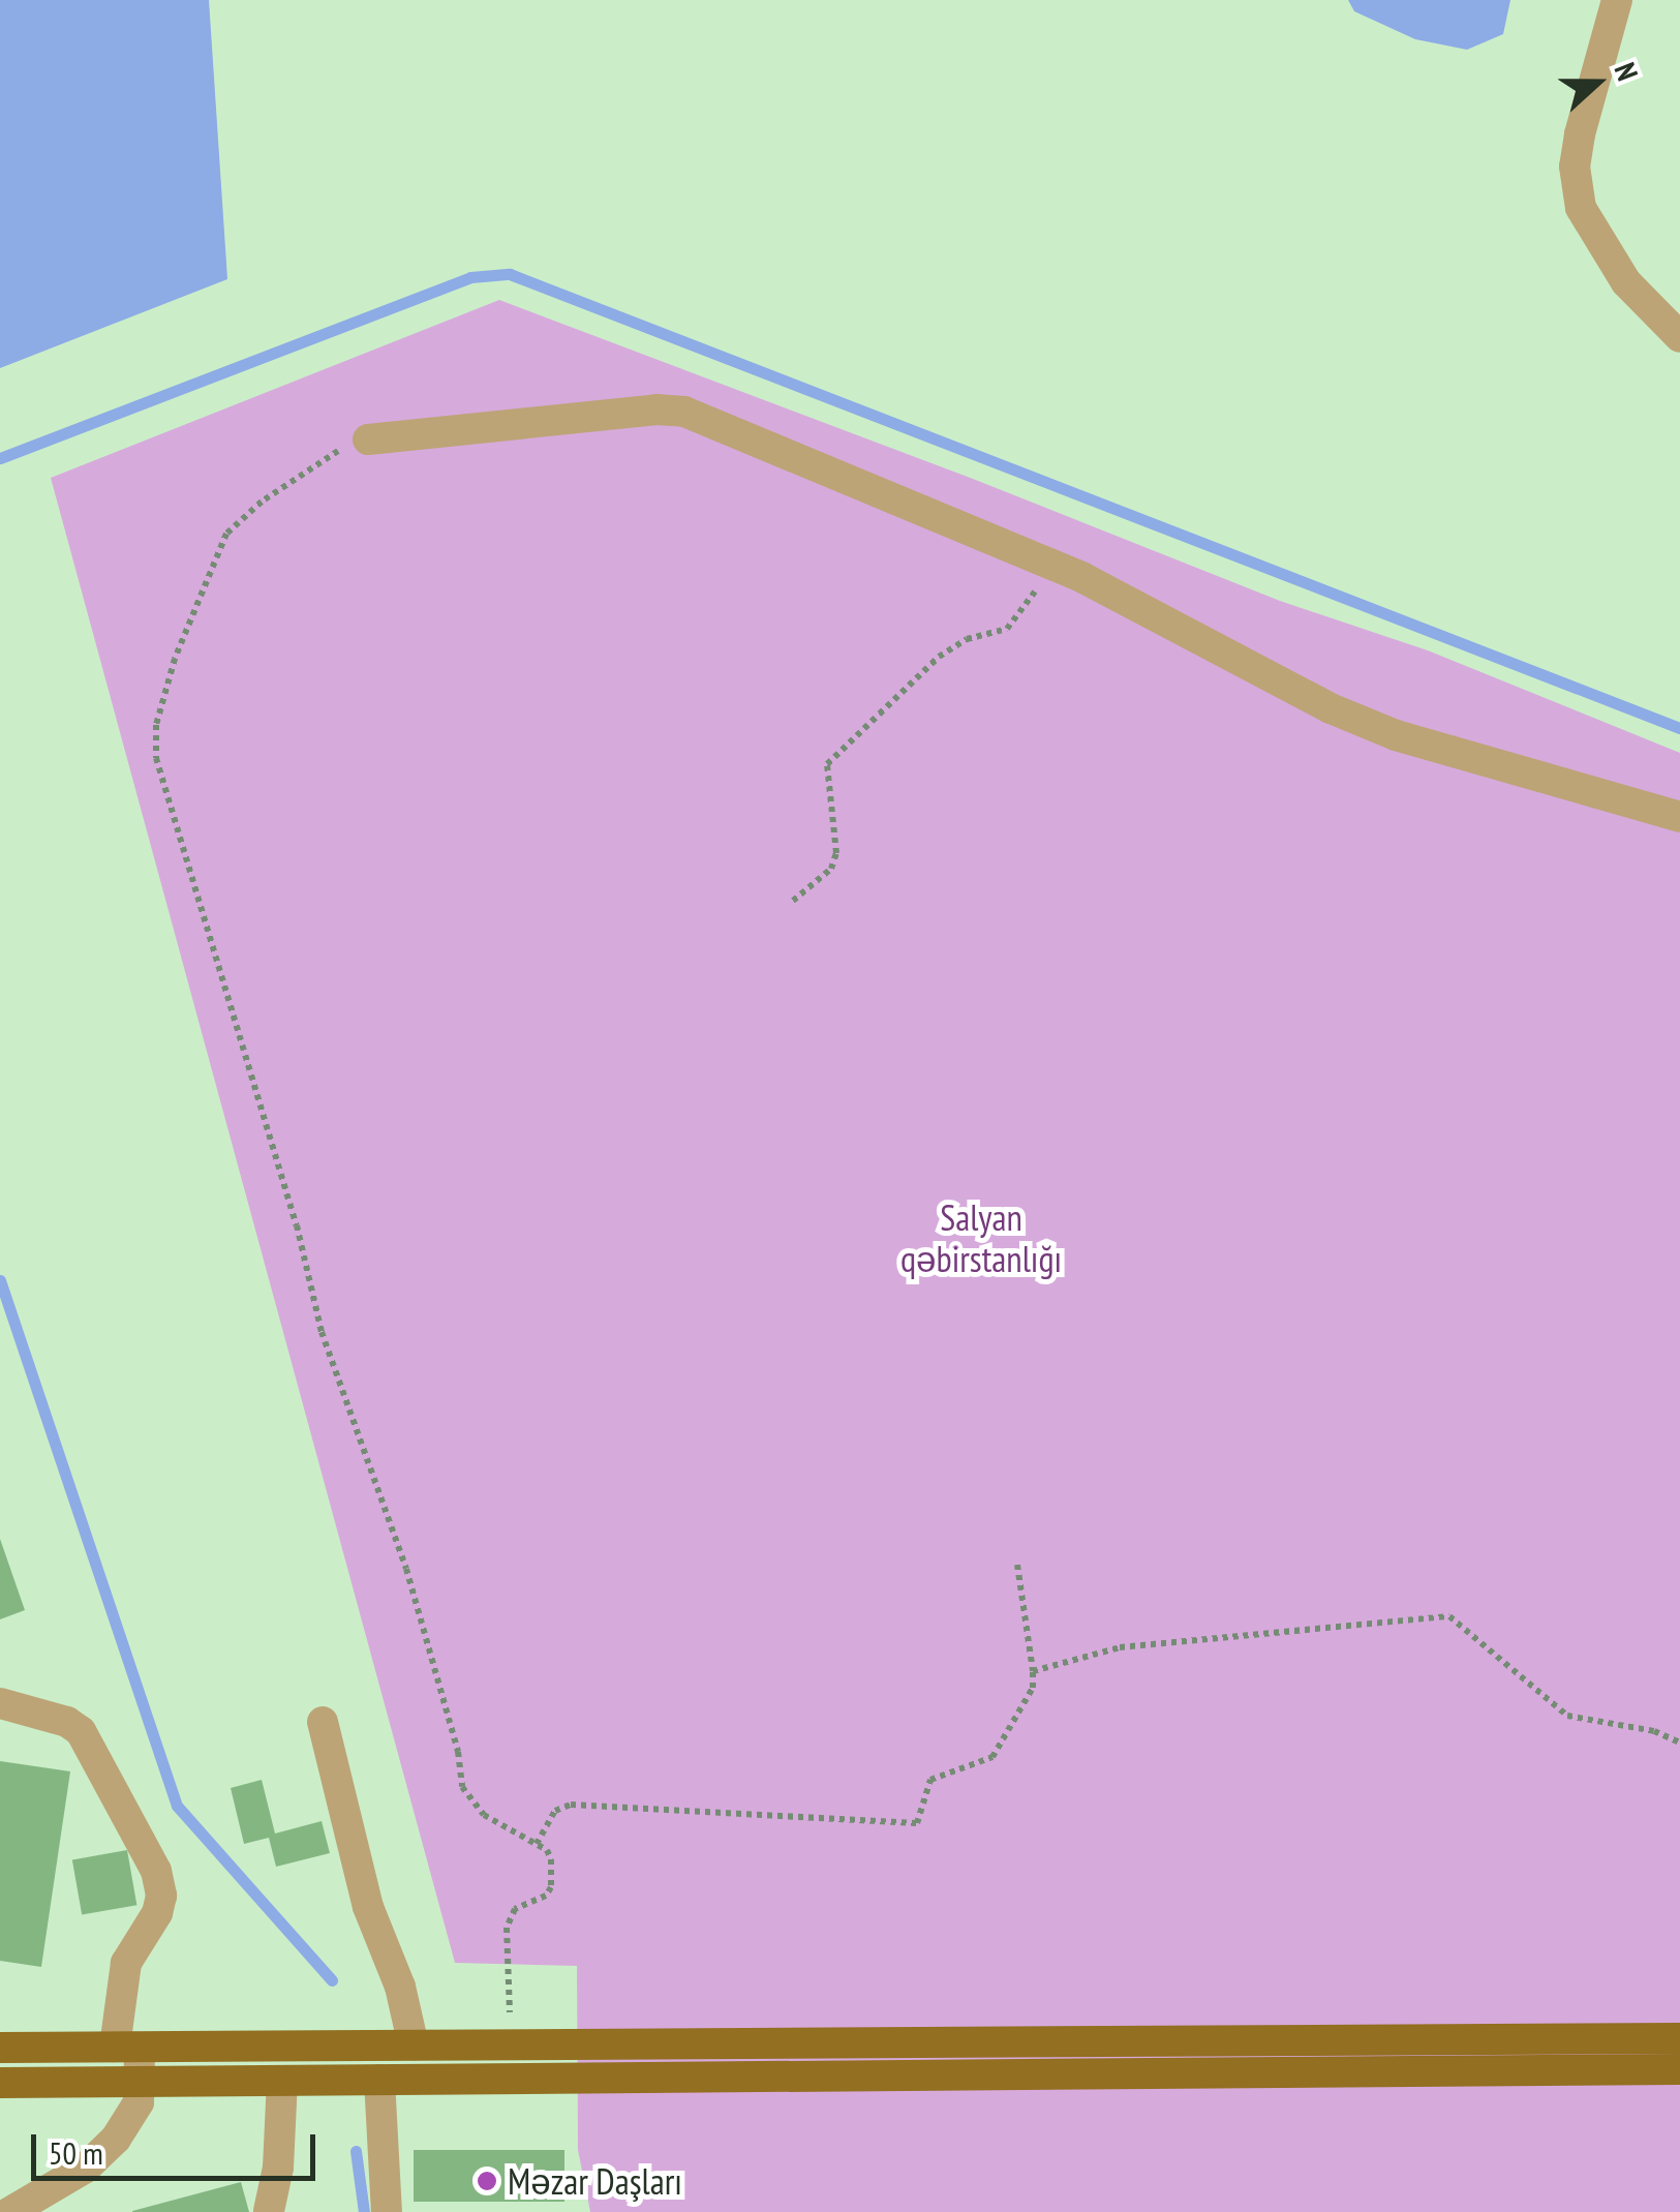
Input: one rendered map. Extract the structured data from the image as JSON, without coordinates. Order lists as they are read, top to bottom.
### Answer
{
  "parks": ["Salyan qəbirstanlığı"],
  "places": ["Məzar Daşları"],
  "scale_bar": "50 m",
  "north": "right"
}
